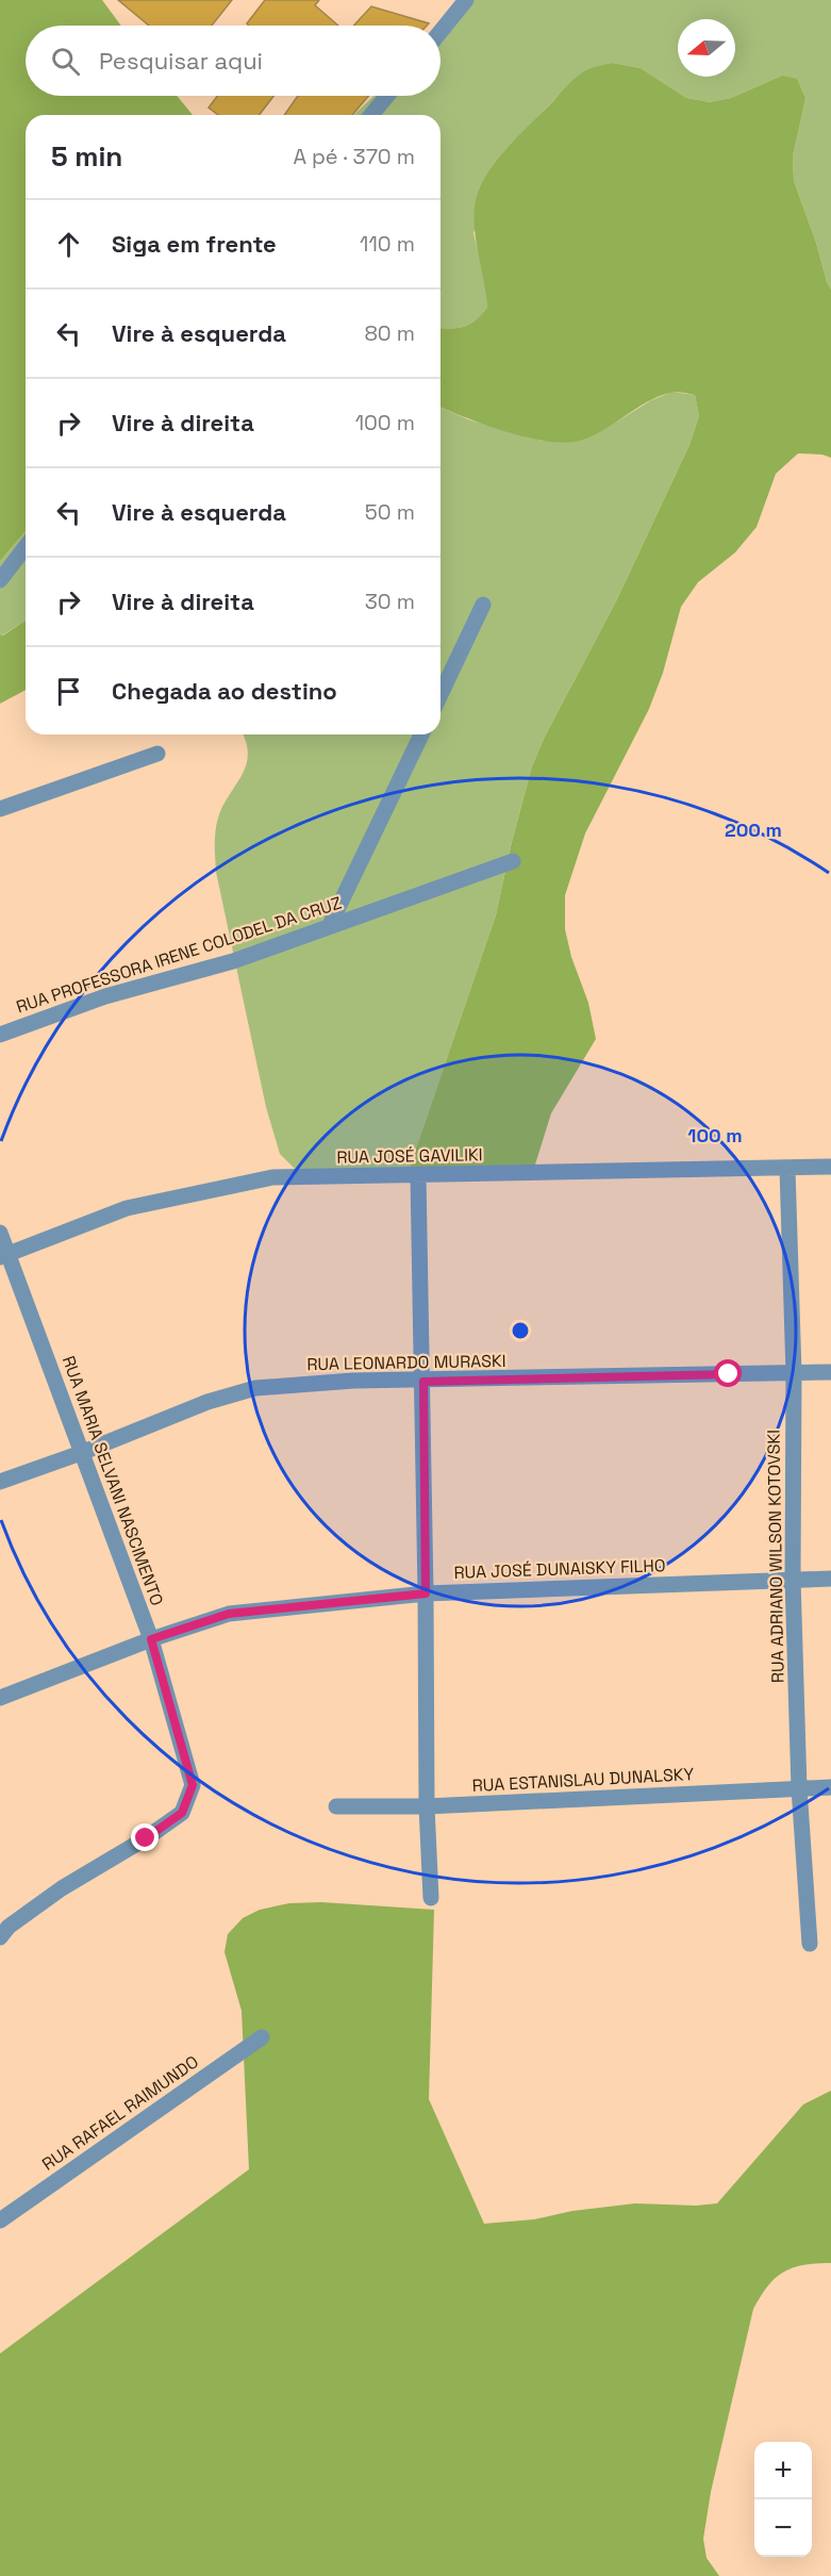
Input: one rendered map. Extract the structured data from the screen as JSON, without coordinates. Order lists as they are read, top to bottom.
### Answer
{
  "streets": {
    "street": [
      "RUA PROFESSORA IRENE COLODEL DA CRUZ",
      "RUA JOSÉ GAVILIKI",
      "RUA LEONARDO MURASKI",
      "RUA MARIA SELVANI NASCIMENTO",
      "RUA ADRIANO WILSON KOTOVSKI",
      "RUA JOSÉ DUNAISKY FILHO",
      "RUA ESTANISLAU DUNALSKY",
      "RUA RAFAEL RAIMUNDO"
    ]
  },
  "crossings": [
    ["RUA JOSÉ GAVILIKI", "RUA MARIA SELVANI NASCIMENTO"],
    ["RUA JOSÉ GAVILIKI", "RUA ADRIANO WILSON KOTOVSKI"],
    ["RUA LEONARDO MURASKI", "RUA MARIA SELVANI NASCIMENTO"],
    ["RUA LEONARDO MURASKI", "RUA ADRIANO WILSON KOTOVSKI"],
    ["RUA MARIA SELVANI NASCIMENTO", "RUA JOSÉ DUNAISKY FILHO"],
    ["RUA ADRIANO WILSON KOTOVSKI", "RUA JOSÉ DUNAISKY FILHO"],
    ["RUA ADRIANO WILSON KOTOVSKI", "RUA ESTANISLAU DUNALSKY"]
  ],
  "north": "left",
  "page": {
    "search": "Pesquisar aqui",
    "heading": ["5 min", "A pé · 370 m"],
    "list": [
      ["Siga em frente", "110 m"],
      ["Vire à esquerda", "80 m"],
      ["Vire à direita", "100 m"],
      ["Vire à esquerda", "50 m"],
      ["Vire à direita", "30 m"],
      "Chegada ao destino"
    ],
    "map_buttons": ["+", "−"]
  },
  "rings": ["200 m", "100 m"]
}
